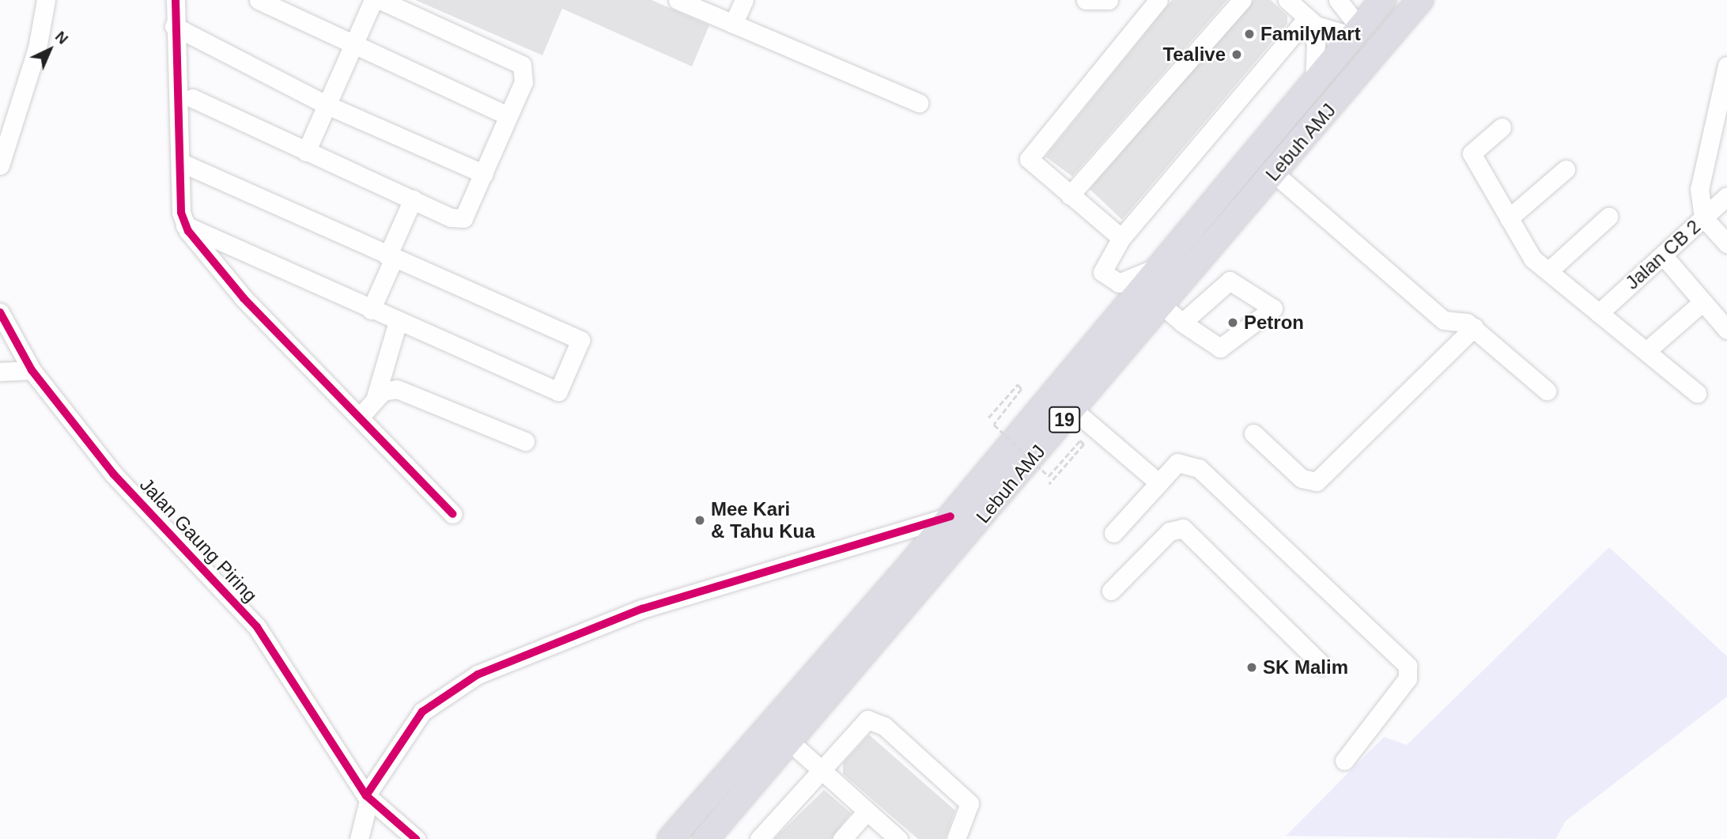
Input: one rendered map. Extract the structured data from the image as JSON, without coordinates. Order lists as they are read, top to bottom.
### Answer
{
  "streets": {
    "highway": ["Lebuh AMJ", "19"],
    "street": ["Jalan CB 2", "Jalan Gaung Piring"]
  },
  "places": [
    "FamilyMart",
    "Tealive",
    "Petron",
    "Mee Kari & Tahu Kua",
    "SK Malim"
  ],
  "north": "top right"
}
